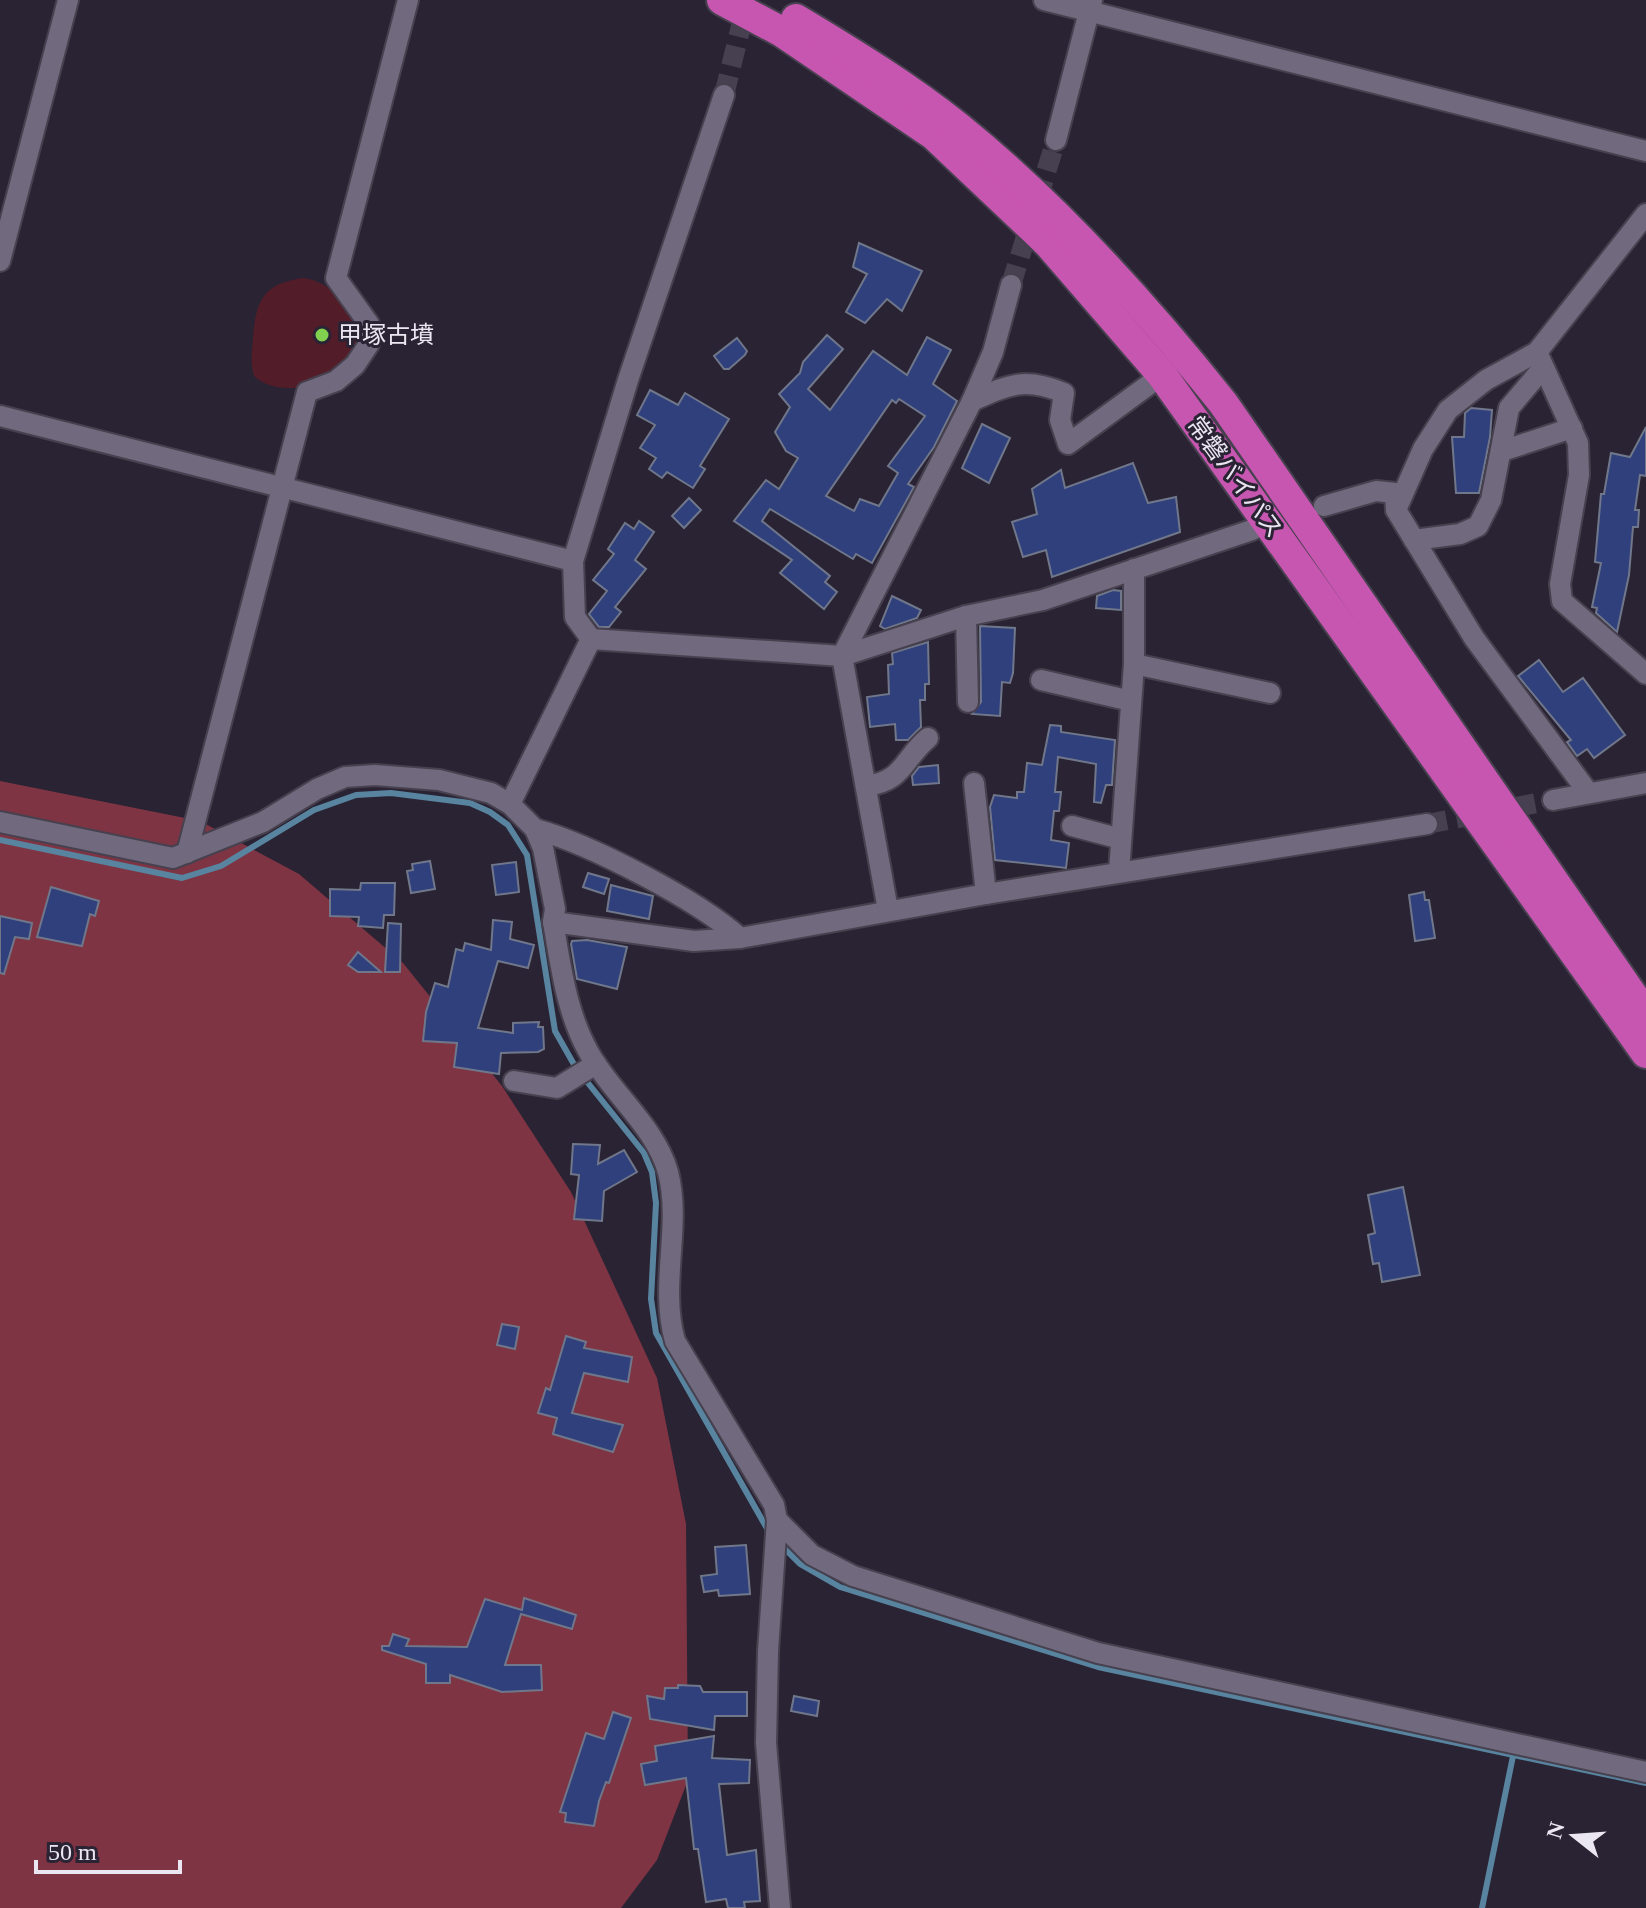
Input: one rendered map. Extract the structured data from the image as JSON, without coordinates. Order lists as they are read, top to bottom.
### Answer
{
  "streets": {
    "highway": ["常磐バイパス"]
  },
  "places": ["甲塚古墳"],
  "scale_bar": "50 m",
  "north": "left"
}
